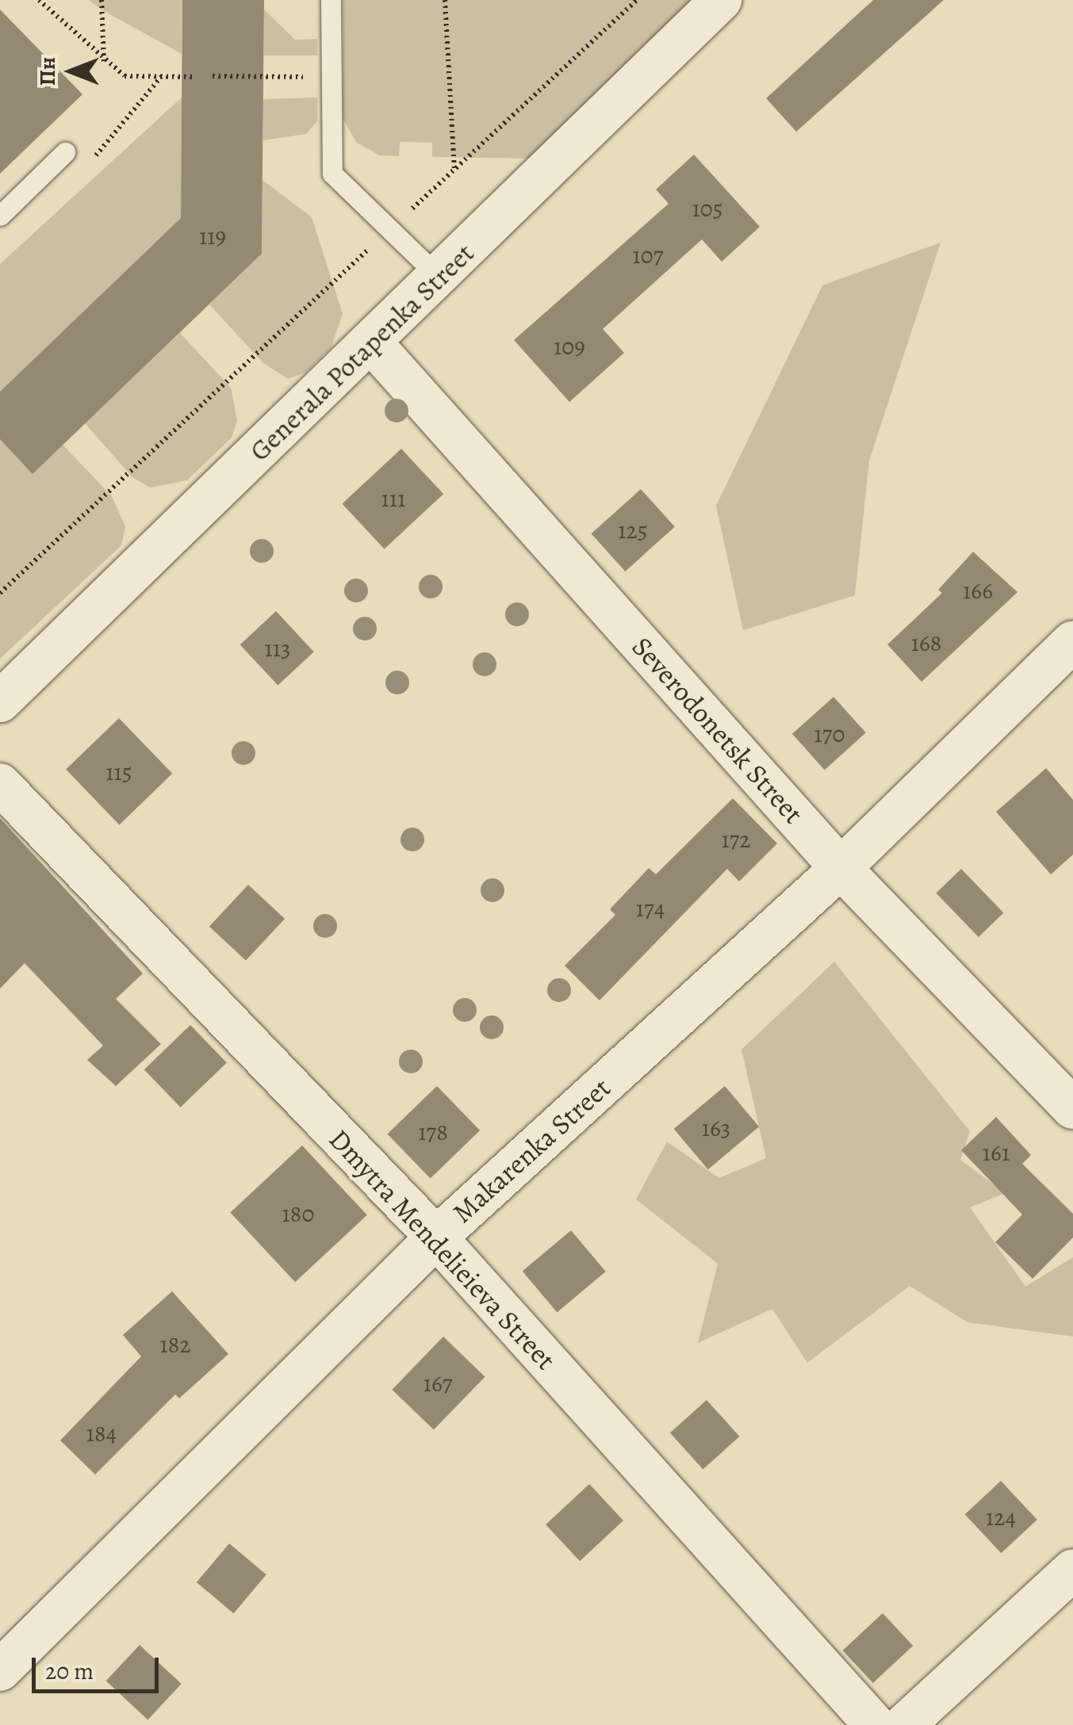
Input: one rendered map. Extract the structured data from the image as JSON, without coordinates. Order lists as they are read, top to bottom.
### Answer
{
  "streets": {
    "street": [
      "Generala Potapenka Street",
      "Severodonetsk Street",
      "Makarenka Street",
      "Dmytra Mendelieieva Street"
    ]
  },
  "crossings": [
    ["Generala Potapenka Street", "Severodonetsk Street"],
    ["Severodonetsk Street", "Makarenka Street"],
    ["Makarenka Street", "Dmytra Mendelieieva Street"]
  ],
  "house_numbers": [
    "105",
    "119",
    "107",
    "109",
    "111",
    "125",
    "166",
    "168",
    "113",
    "170",
    "115",
    "172",
    "174",
    "163",
    "178",
    "161",
    "180",
    "182",
    "167",
    "184",
    "124"
  ],
  "scale_bar": "20 m",
  "north": "left"
}
